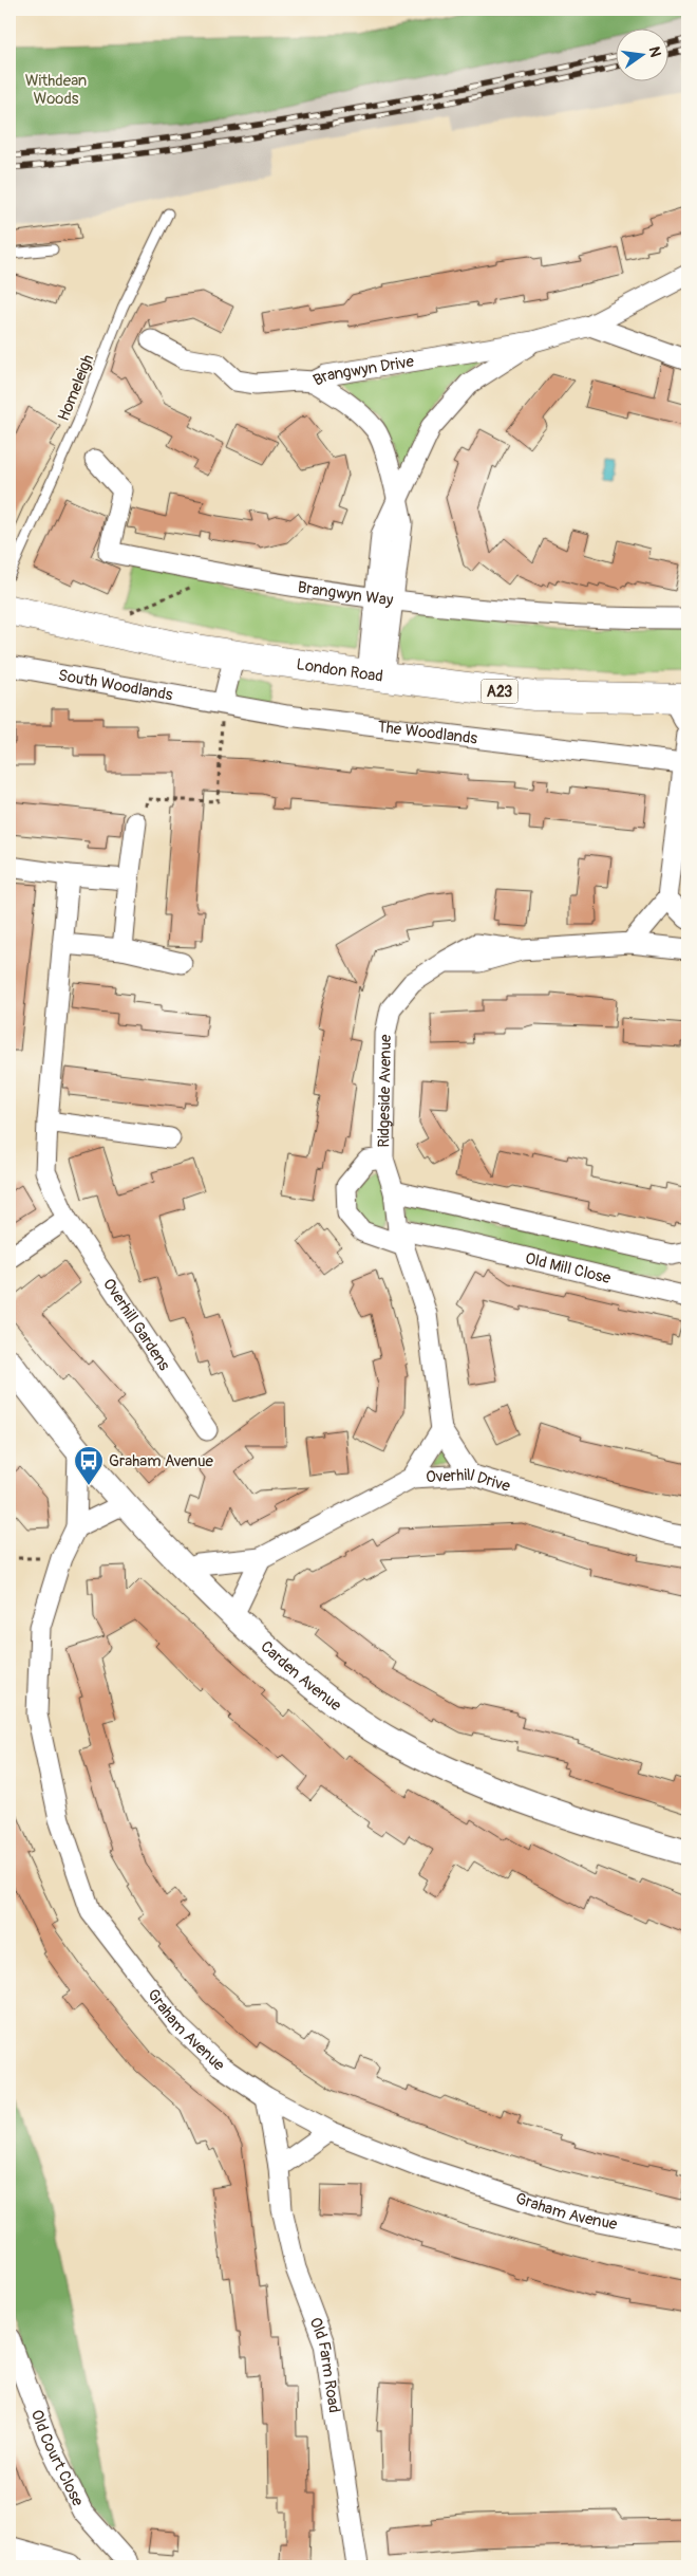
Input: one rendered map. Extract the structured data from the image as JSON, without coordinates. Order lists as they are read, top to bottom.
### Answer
{
  "streets": {
    "highway": ["London Road", "A23"],
    "street": [
      "Brangwyn Drive",
      "Brangwyn Way",
      "South Woodlands",
      "The Woodlands",
      "Ridgeside Avenue",
      "Old Mill Close",
      "Overhill Gardens",
      "Overhill Drive",
      "Carden Avenue",
      "Graham Avenue",
      "Old Farm Road",
      "Old Court Close"
    ],
    "lane": ["Homeleigh"]
  },
  "crossings": [
    ["Brangwyn Drive", "Brangwyn Way"],
    ["Brangwyn Drive", "London Road"],
    ["South Woodlands", "The Woodlands"],
    ["Ridgeside Avenue", "Old Mill Close"],
    ["Ridgeside Avenue", "Overhill Drive"],
    ["Overhill Drive", "Carden Avenue"],
    ["Carden Avenue", "Graham Avenue"],
    ["Graham Avenue", "Old Farm Road"]
  ],
  "parks": ["Withdean Woods"],
  "places": {
    "bus stop": ["Graham Avenue"]
  },
  "north": "right"
}
